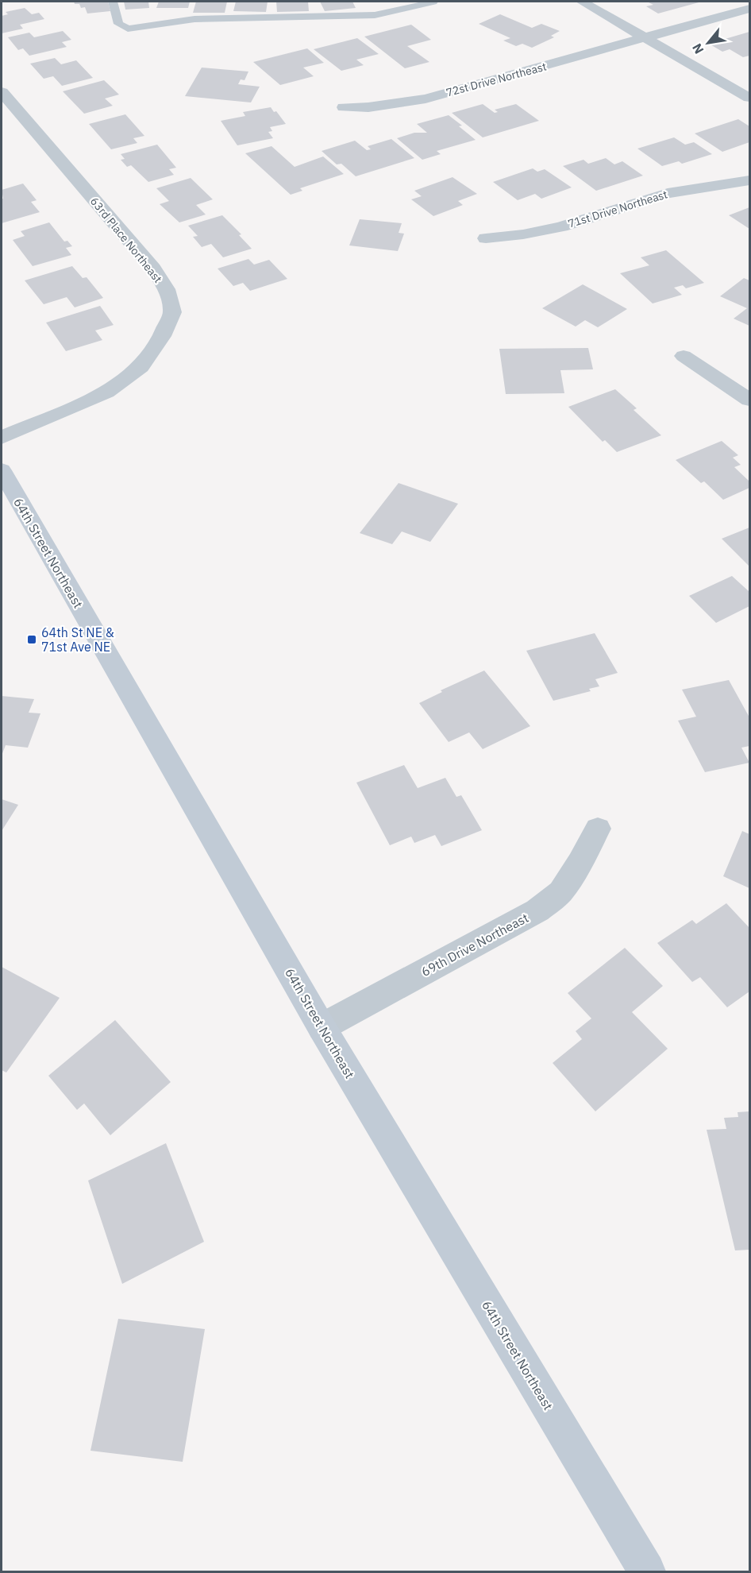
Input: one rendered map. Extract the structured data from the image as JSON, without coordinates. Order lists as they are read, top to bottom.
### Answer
{
  "streets": {
    "main road": ["64th Street Northeast"],
    "street": [
      "72st Drive Northeast",
      "71st Drive Northeast",
      "63rd Place Northeast",
      "69th Drive Northeast"
    ]
  },
  "crossings": [
    ["64th Street Northeast", "69th Drive Northeast"]
  ],
  "places": {
    "transit": ["64th St NE & 71st Ave NE"]
  },
  "north": "bottom left"
}
